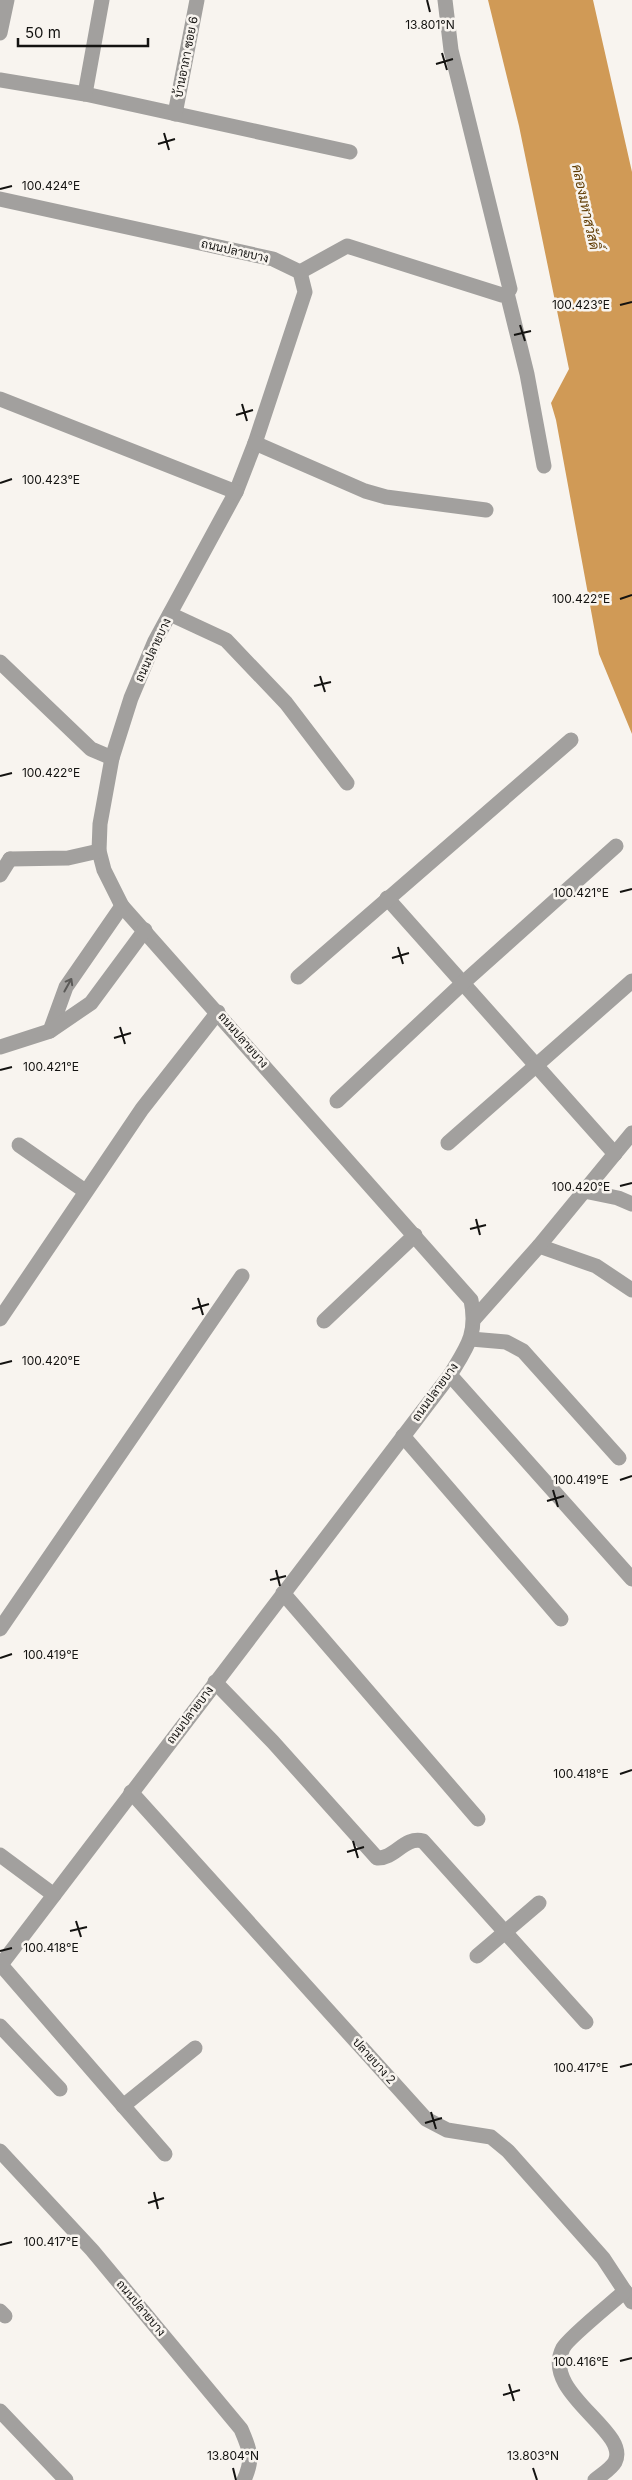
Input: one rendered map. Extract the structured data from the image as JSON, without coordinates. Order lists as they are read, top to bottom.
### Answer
{
  "streets": {
    "street": ["บ้านอาภา ซอย 6", "ถนนปลายบาง", "ปลายบาง 2"]
  },
  "crossings": [
    ["ถนนปลายบาง", "ปลายบาง 2"]
  ],
  "water": ["คลองมหาสวัสดิ์"],
  "scale_bar": "50 m",
  "coordinates": [
    "13.801°N",
    "100.424°E",
    "100.423°E",
    "100.422°E",
    "100.421°E",
    "100.420°E",
    "100.419°E",
    "100.418°E",
    "100.417°E",
    "100.416°E",
    "13.804°N",
    "13.803°N"
  ]
}
